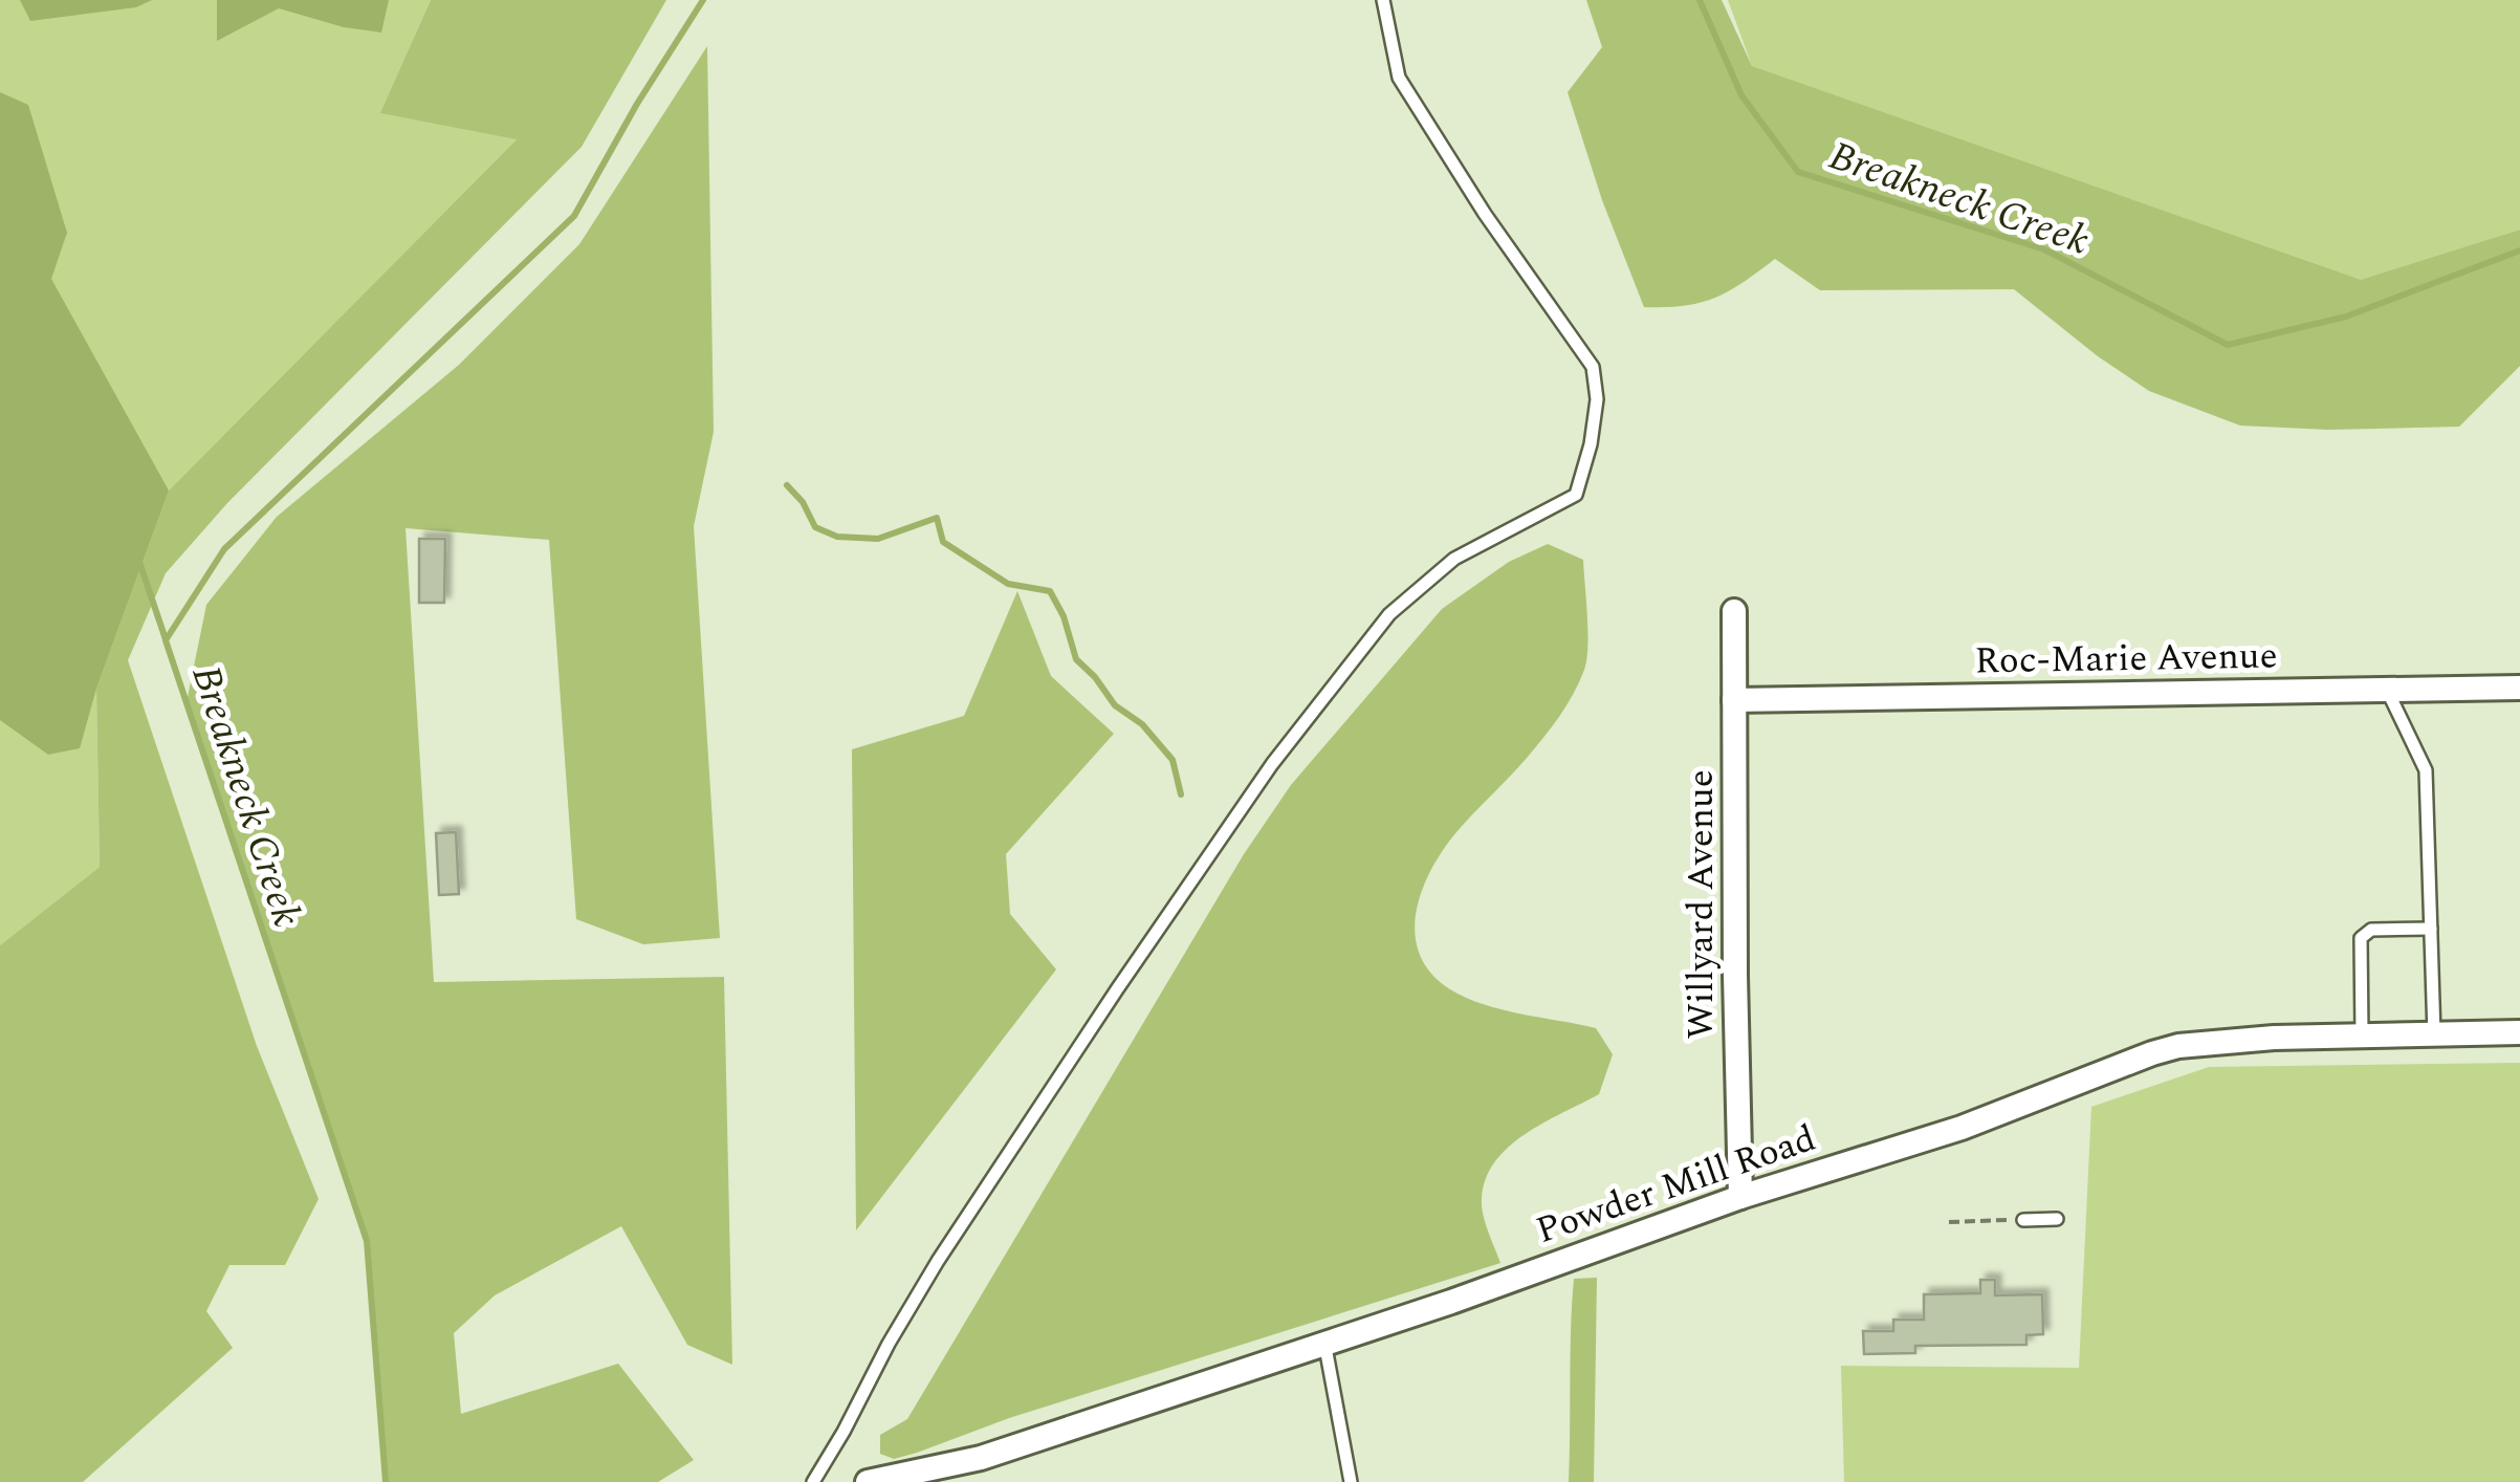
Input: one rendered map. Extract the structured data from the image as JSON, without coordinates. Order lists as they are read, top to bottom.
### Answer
{
  "streets": {
    "street": ["Roc-Marie Avenue", "Willyard Avenue", "Powder Mill Road"]
  },
  "crossings": [
    ["Roc-Marie Avenue", "Willyard Avenue"],
    ["Willyard Avenue", "Powder Mill Road"]
  ],
  "water": ["Breakneck Creek"]
}
